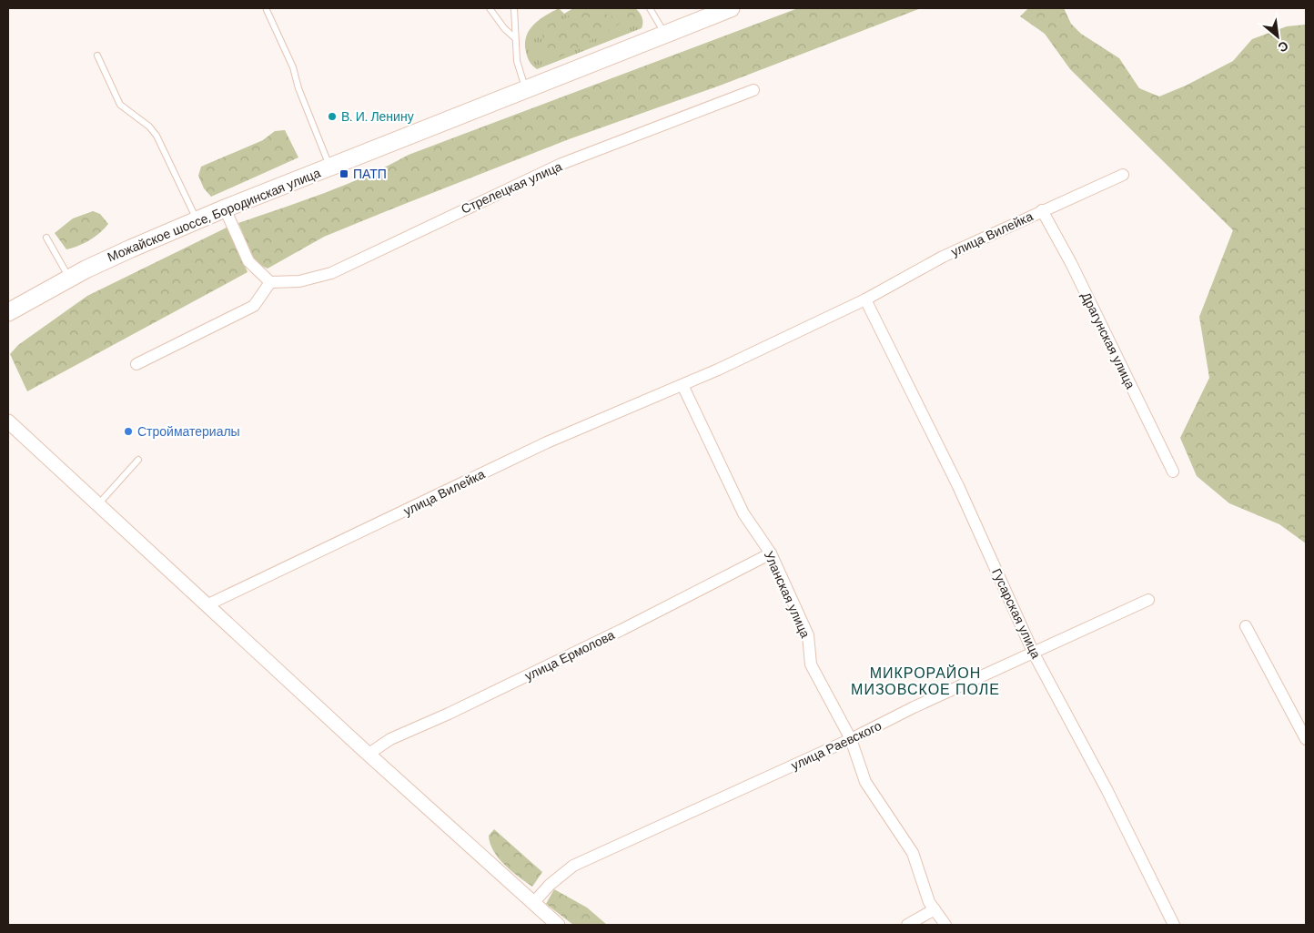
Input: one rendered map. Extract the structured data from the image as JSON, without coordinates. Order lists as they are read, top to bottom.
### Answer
{
  "streets": {
    "main road": ["Можайское шоссе, Бородинская улица"],
    "street": [
      "Стрелецкая улица",
      "улица Вилейка",
      "Драгунская улица",
      "Уланская улица",
      "Гусарская улица",
      "улица Ермолова",
      "улица Раевского"
    ]
  },
  "crossings": [
    ["улица Вилейка", "Драгунская улица"],
    ["улица Вилейка", "Уланская улица"],
    ["улица Вилейка", "Гусарская улица"],
    ["Уланская улица", "улица Ермолова"],
    ["Уланская улица", "улица Раевского"],
    ["Гусарская улица", "улица Раевского"]
  ],
  "districts": ["МИКРОРАЙОН МИЗОВСКОЕ ПОЛЕ"],
  "places": {
    "other": ["В. И. Ленину", "Стройматериалы"],
    "transit": ["ПАТП"]
  },
  "north": "bottom right"
}
